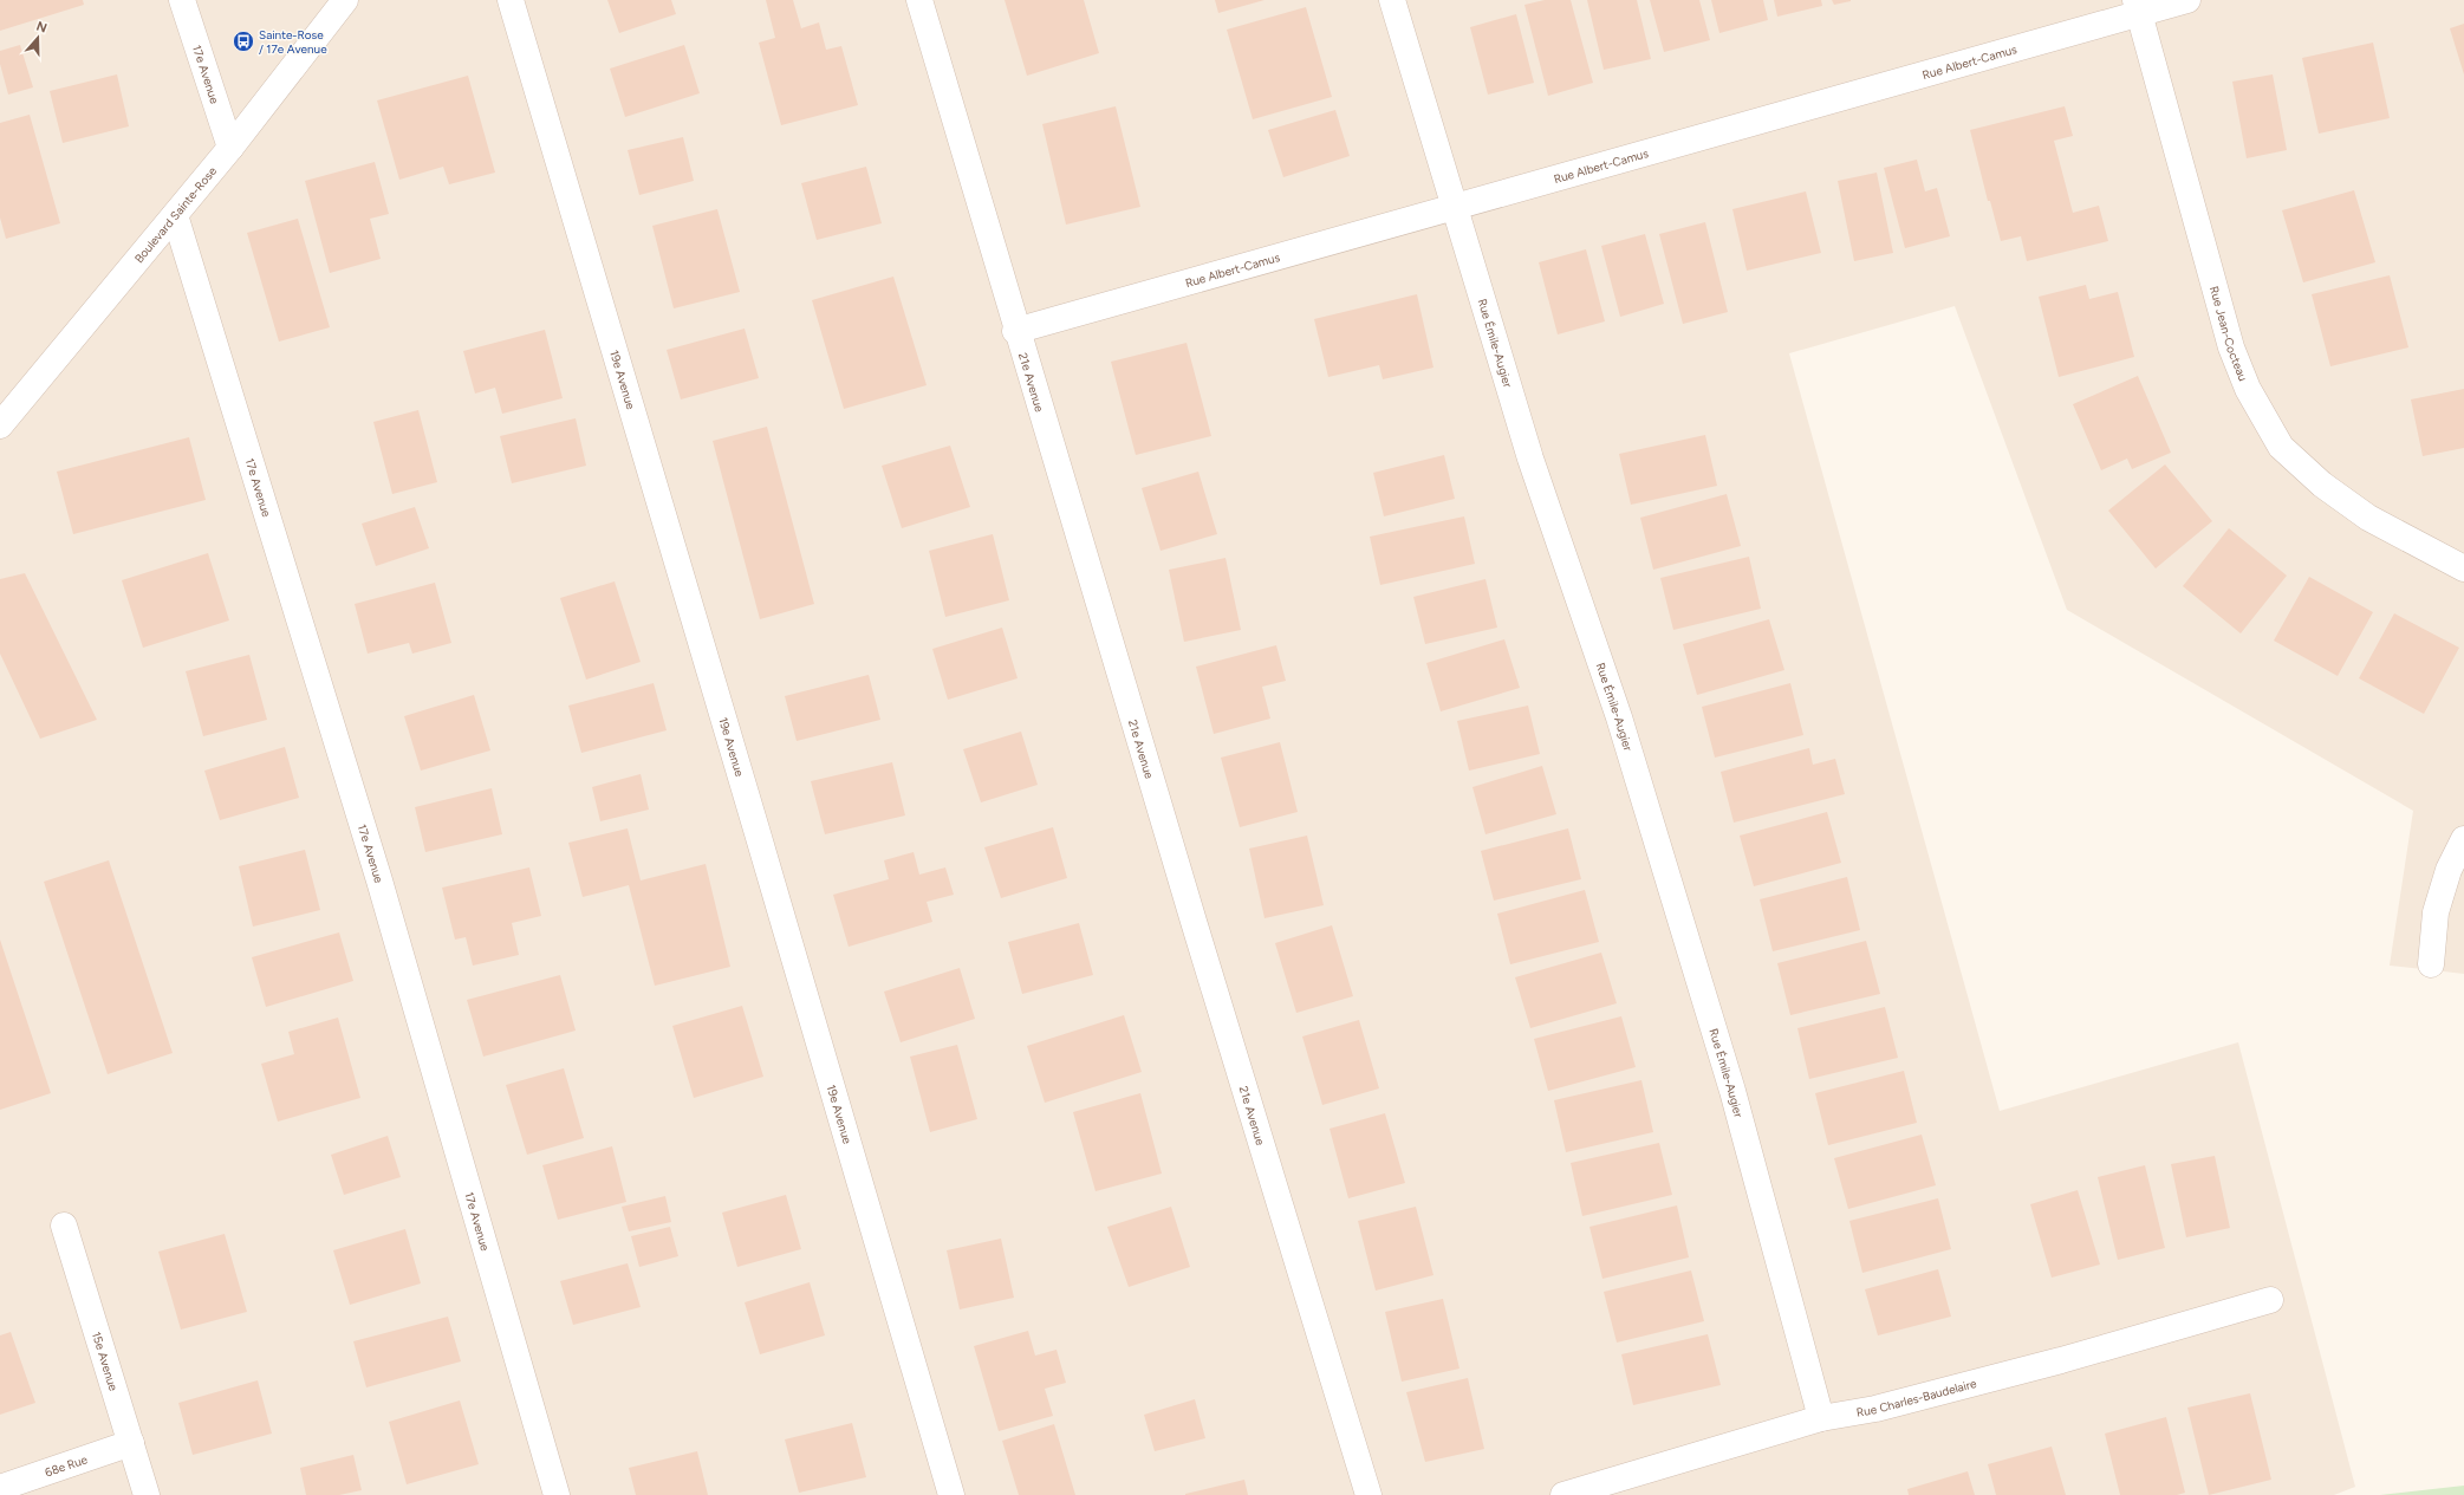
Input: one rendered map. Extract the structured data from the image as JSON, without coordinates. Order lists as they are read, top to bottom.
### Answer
{
  "streets": {
    "street": [
      "Rue Albert-Camus",
      "17e Avenue",
      "Boulevard Sainte-Rose",
      "Rue Jean-Cocteau",
      "Rue Émile-Augier",
      "19e Avenue",
      "21e Avenue",
      "15e Avenue",
      "Rue Charles-Baudelaire",
      "68e Rue"
    ]
  },
  "crossings": [
    ["Rue Albert-Camus", "Rue Jean-Cocteau"],
    ["Rue Albert-Camus", "Rue Émile-Augier"],
    ["Rue Albert-Camus", "21e Avenue"],
    ["17e Avenue", "Boulevard Sainte-Rose"],
    ["Rue Émile-Augier", "Rue Charles-Baudelaire"],
    ["15e Avenue", "68e Rue"]
  ],
  "places": {
    "bus stop": ["Sainte-Rose / 17e Avenue"]
  },
  "north": "top"
}
